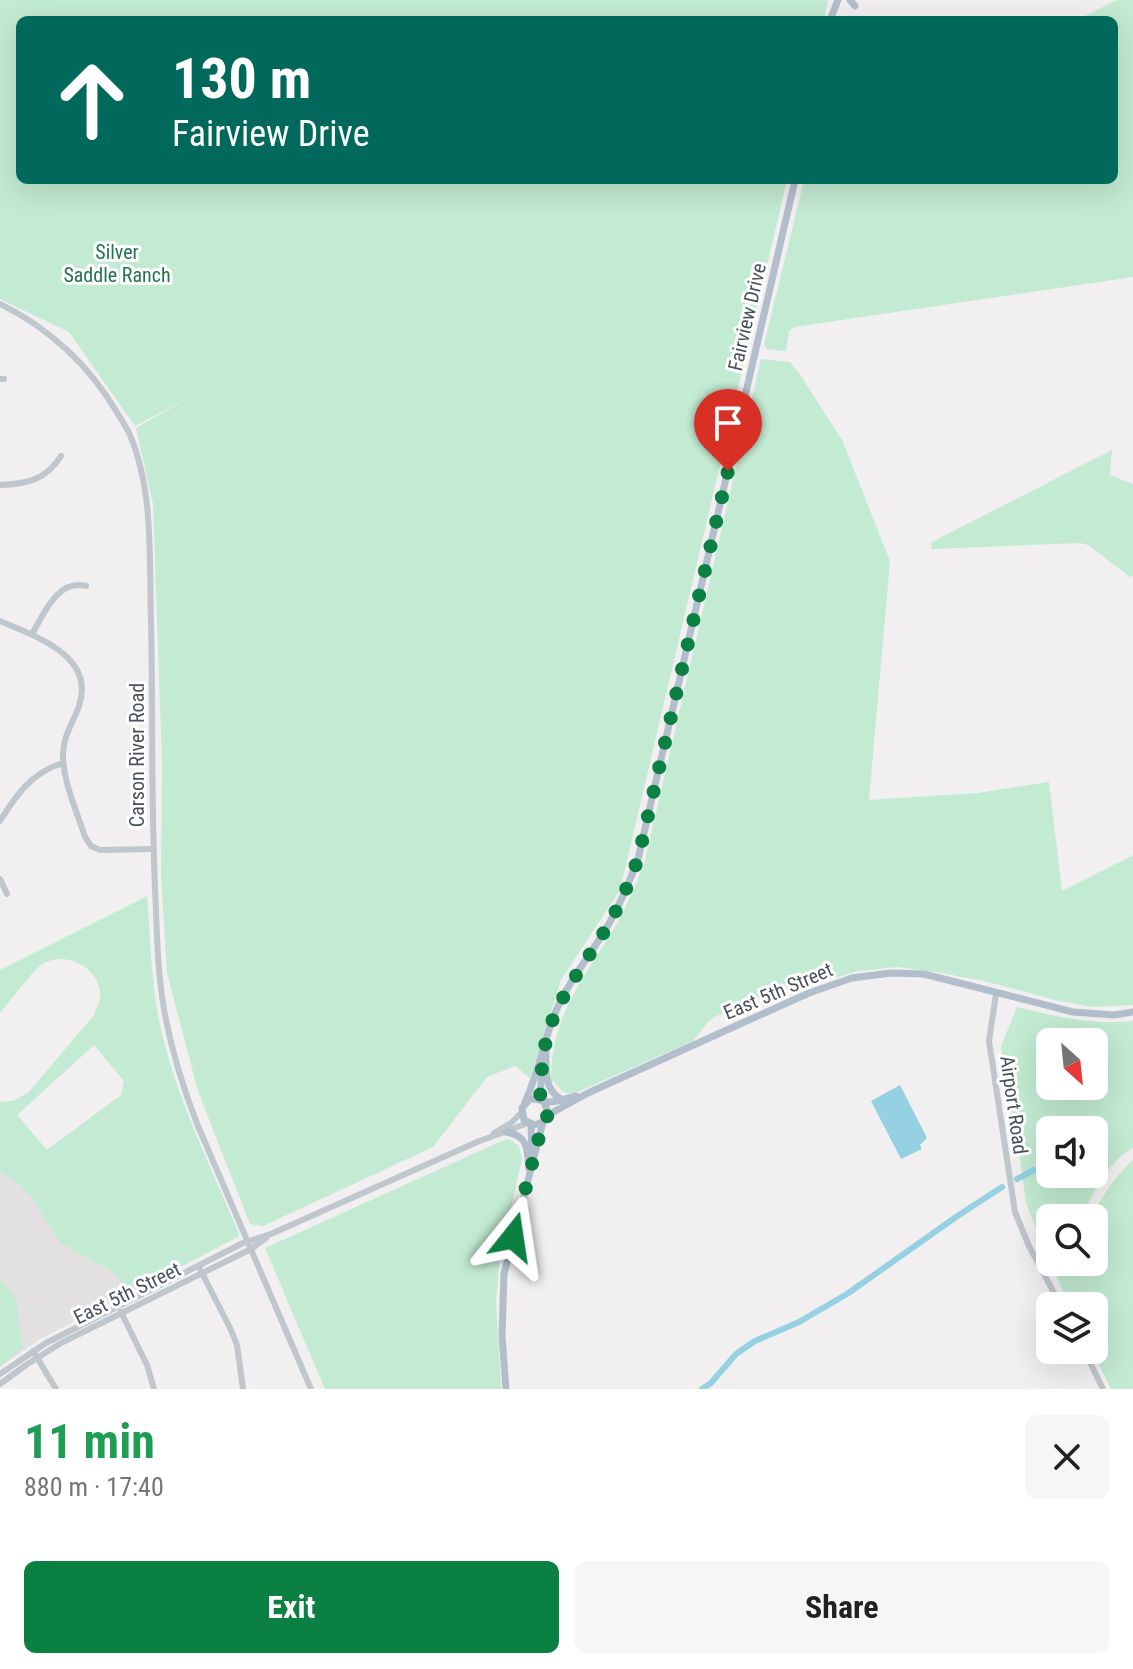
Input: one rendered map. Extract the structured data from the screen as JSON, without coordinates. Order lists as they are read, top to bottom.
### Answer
{
  "streets": {
    "main road": ["Fairview Drive", "East 5th Street"],
    "street": ["Carson River Road", "Airport Road"]
  },
  "crossings": [
    ["Fairview Drive", "East 5th Street"],
    ["Carson River Road", "East 5th Street"],
    ["East 5th Street", "Airport Road"]
  ],
  "parks": ["Silver Saddle Ranch"],
  "north": "bottom right",
  "page": {
    "turn": ["130 m", "Fairview Drive"],
    "heading": ["11 min", "880 m · 17:40"],
    "buttons": ["Exit", "Share"]
  }
}
